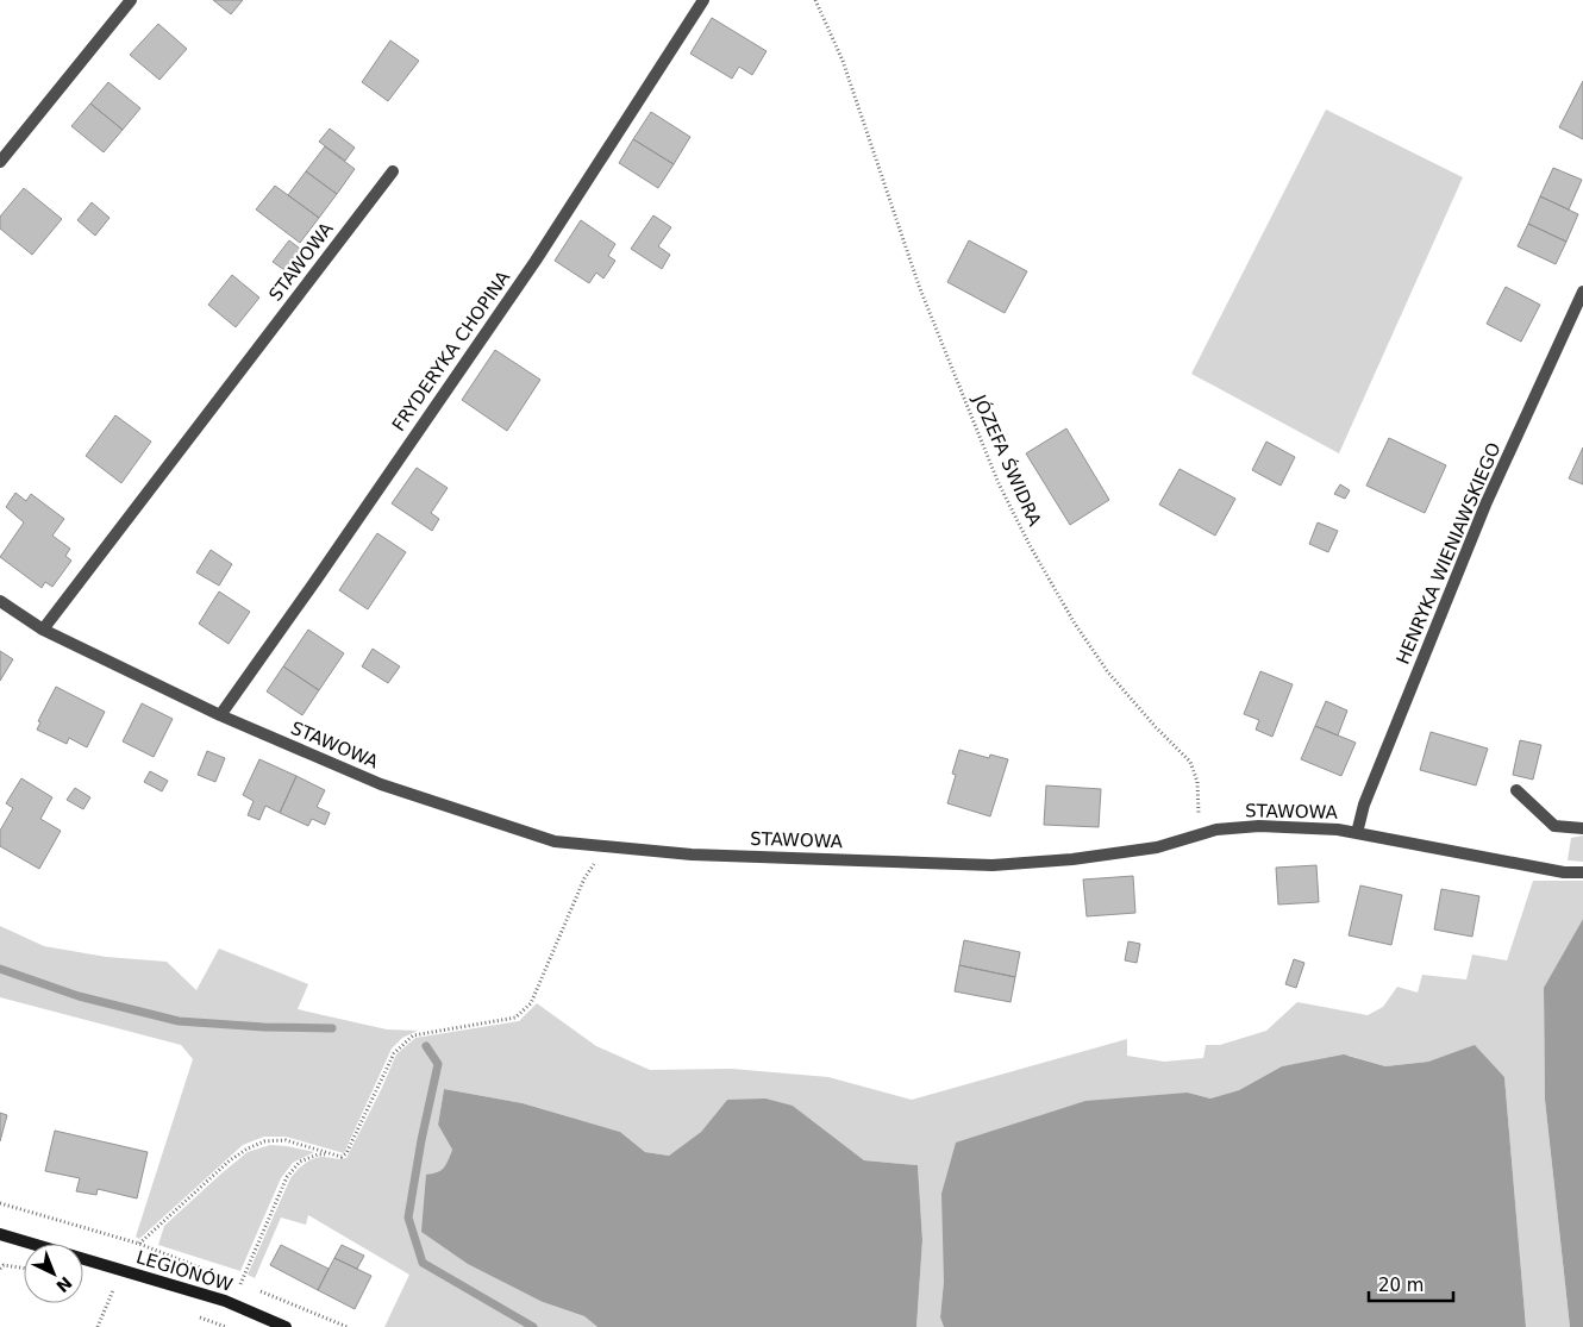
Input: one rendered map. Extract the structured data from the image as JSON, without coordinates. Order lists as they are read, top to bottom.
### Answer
{
  "streets": {
    "street": [
      "STAWOWA",
      "FRYDERYKA CHOPINA",
      "HENRYKA WIENIAWSKIEGO",
      "LEGIONÓW"
    ],
    "path": ["JÓZEFA ŚWIDRA"]
  },
  "crossings": [
    ["STAWOWA", "FRYDERYKA CHOPINA"],
    ["STAWOWA", "JÓZEFA ŚWIDRA"],
    ["STAWOWA", "HENRYKA WIENIAWSKIEGO"]
  ],
  "scale_bar": "20 m",
  "north": "bottom right"
}
